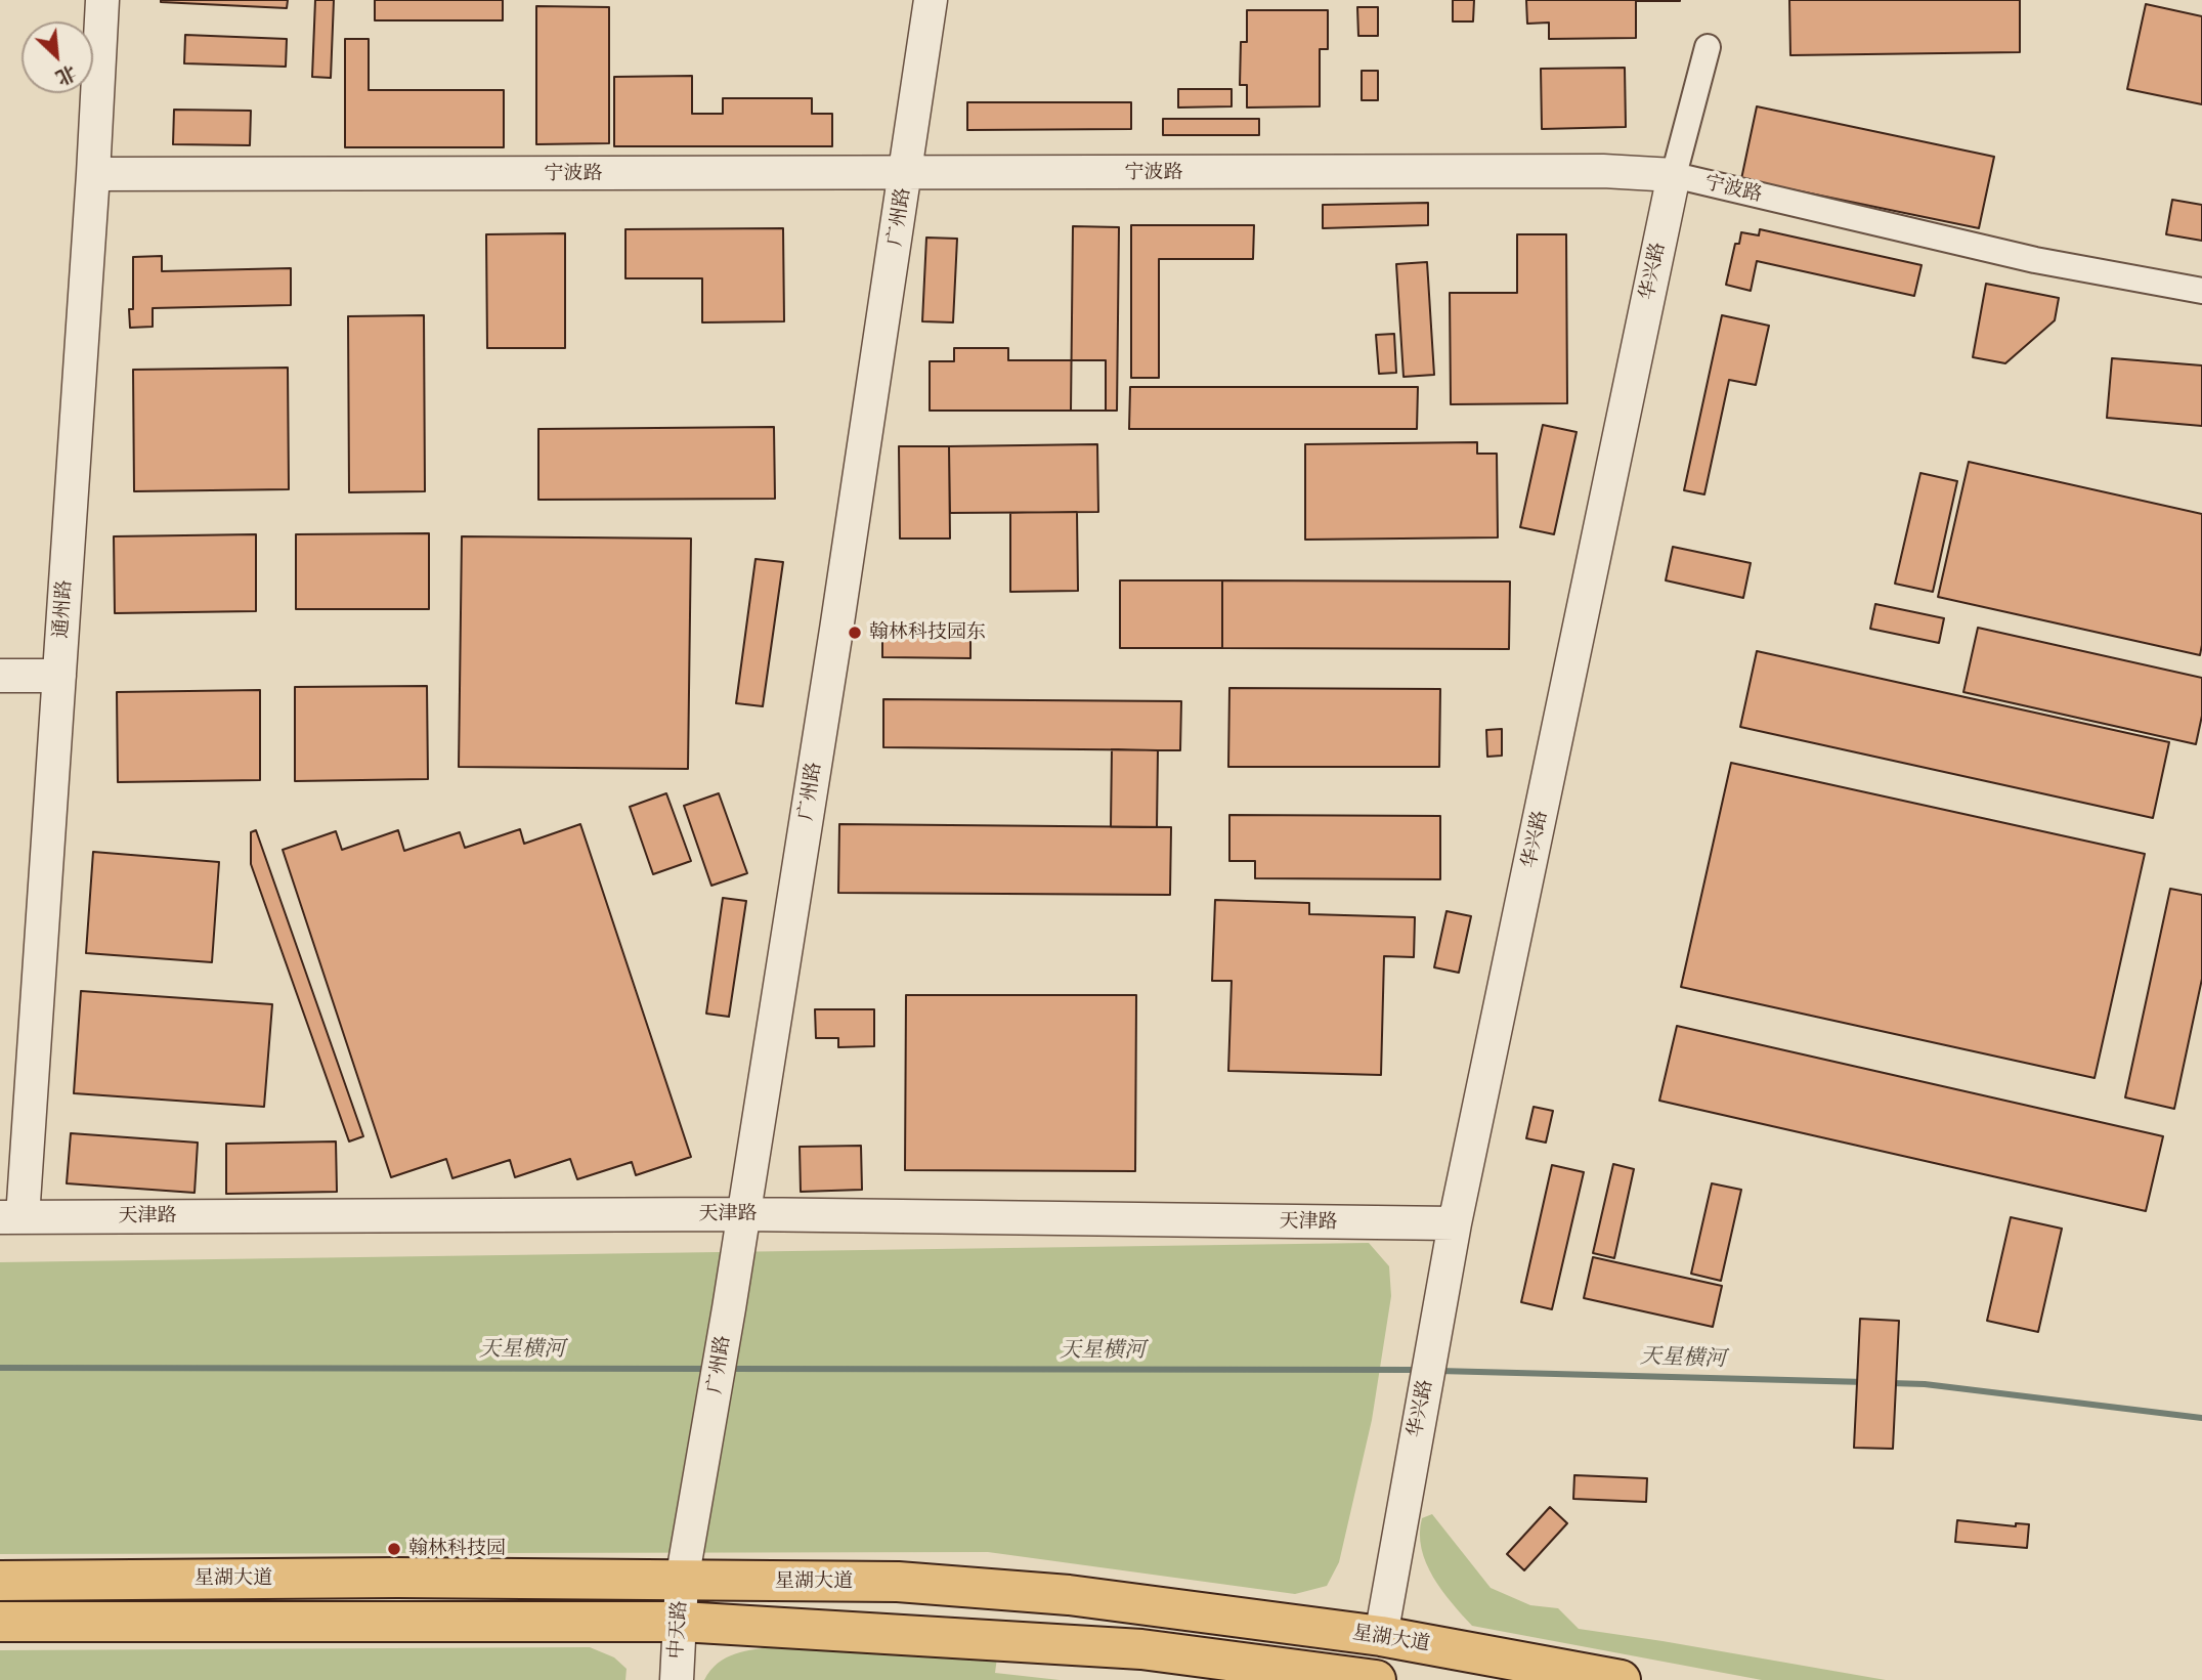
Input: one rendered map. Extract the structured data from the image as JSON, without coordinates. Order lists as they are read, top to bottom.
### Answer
{
  "streets": {
    "main road": ["星湖大道"],
    "street": [
      "宁波路",
      "广州路",
      "华兴路",
      "通州路",
      "天津路",
      "中天路"
    ]
  },
  "crossings": [
    ["宁波路", "广州路"],
    ["宁波路", "华兴路"],
    ["宁波路", "通州路"],
    ["广州路", "天津路"],
    ["广州路", "星湖大道"],
    ["广州路", "中天路"],
    ["华兴路", "天津路"],
    ["华兴路", "星湖大道"],
    ["通州路", "天津路"],
    ["星湖大道", "中天路"]
  ],
  "water": ["天星横河"],
  "places": ["翰林科技园东", "翰林科技园"],
  "north": "bottom right"
}
